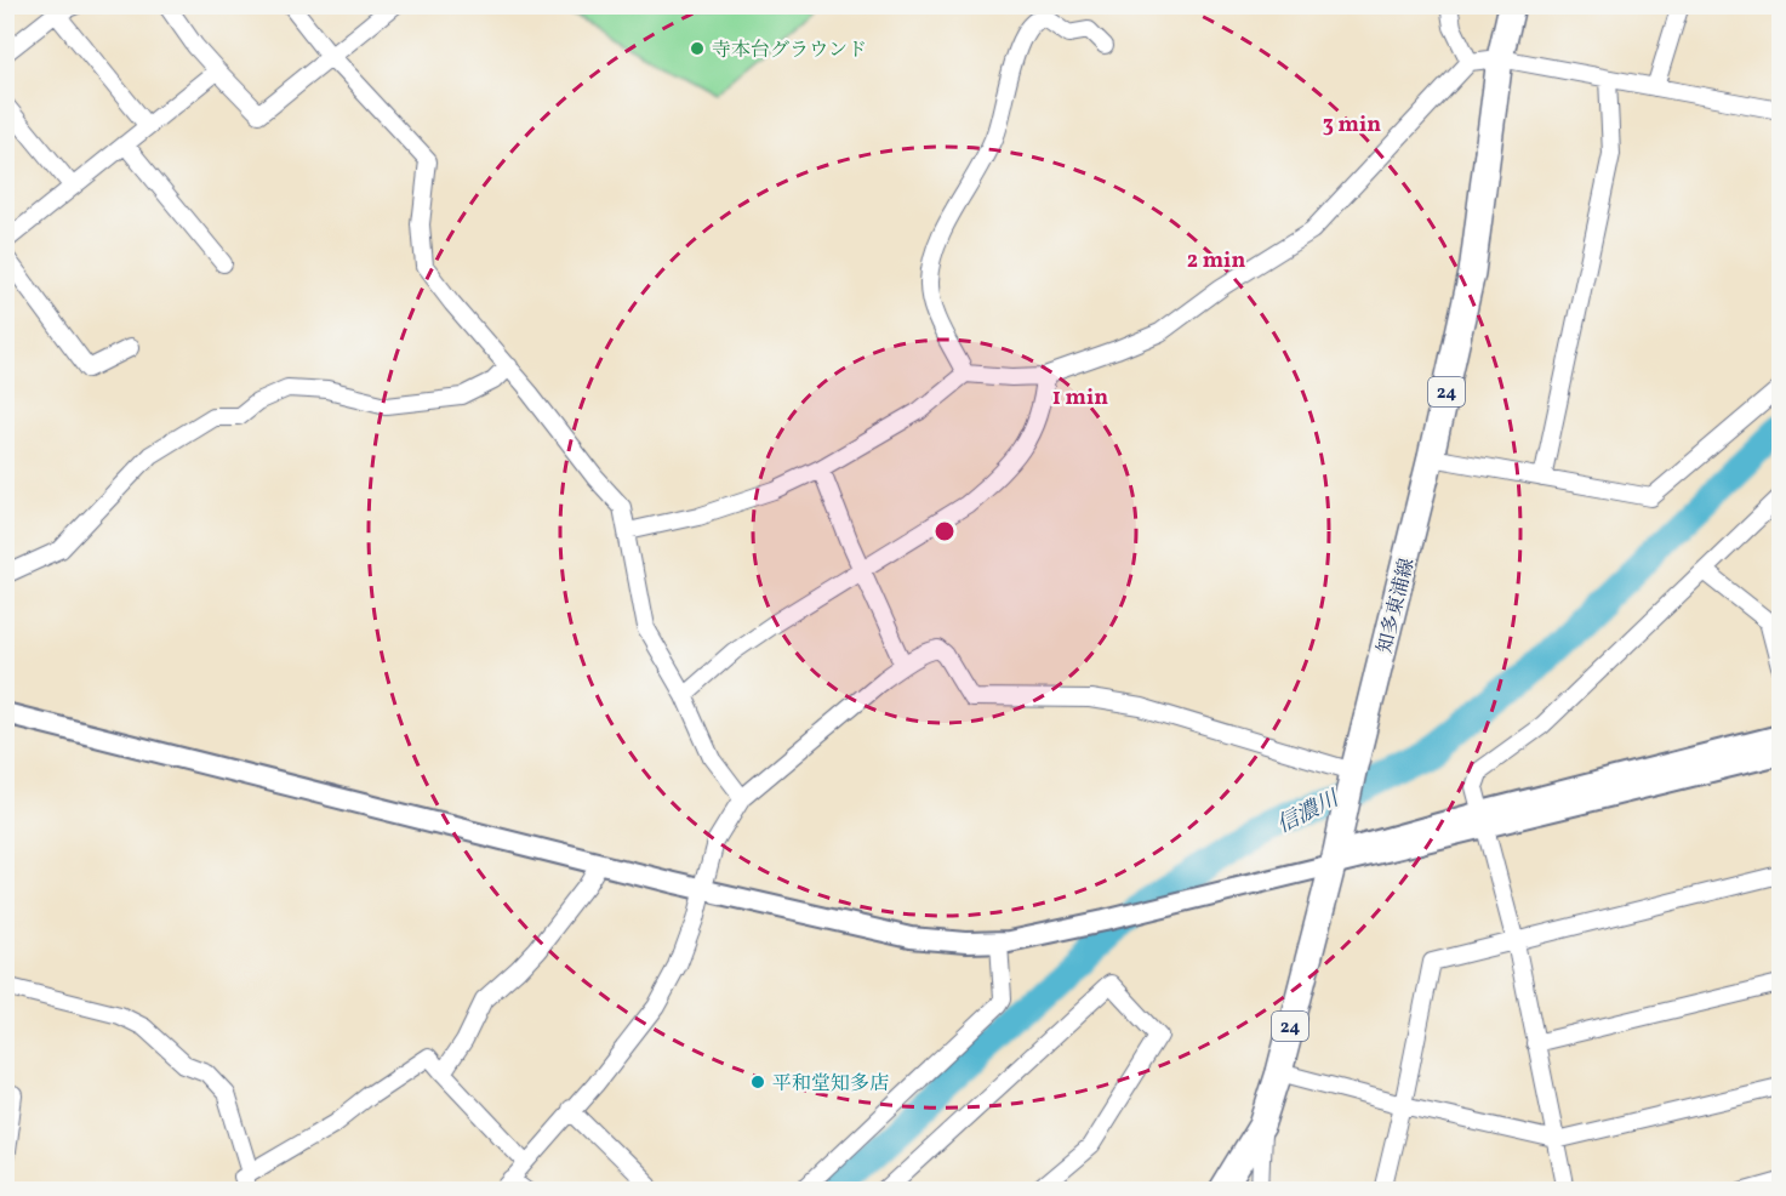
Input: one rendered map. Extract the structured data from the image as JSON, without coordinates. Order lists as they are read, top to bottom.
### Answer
{
  "streets": {
    "main road": ["24", "知多東浦線"]
  },
  "water": ["信濃川"],
  "places": ["寺本台グラウンド", "平和堂知多店"],
  "rings": ["3 min", "2 min", "1 min"]
}
